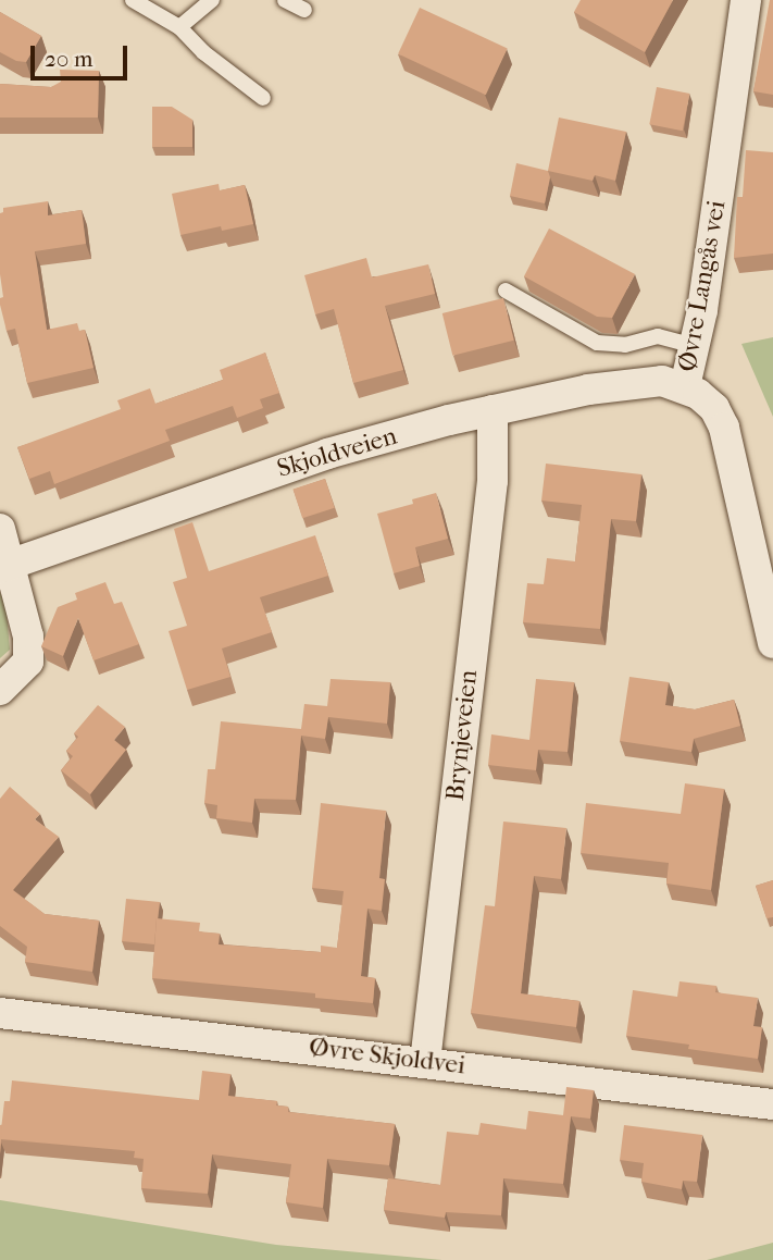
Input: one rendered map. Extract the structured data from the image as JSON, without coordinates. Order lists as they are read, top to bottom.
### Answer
{
  "streets": {
    "street": [
      "Øvre Langås vei",
      "Skjoldveien",
      "Brynjeveien",
      "Øvre Skjoldvei"
    ]
  },
  "crossings": [
    ["Øvre Langås vei", "Skjoldveien"],
    ["Skjoldveien", "Brynjeveien"],
    ["Brynjeveien", "Øvre Skjoldvei"]
  ],
  "scale_bar": "20 m"
}
